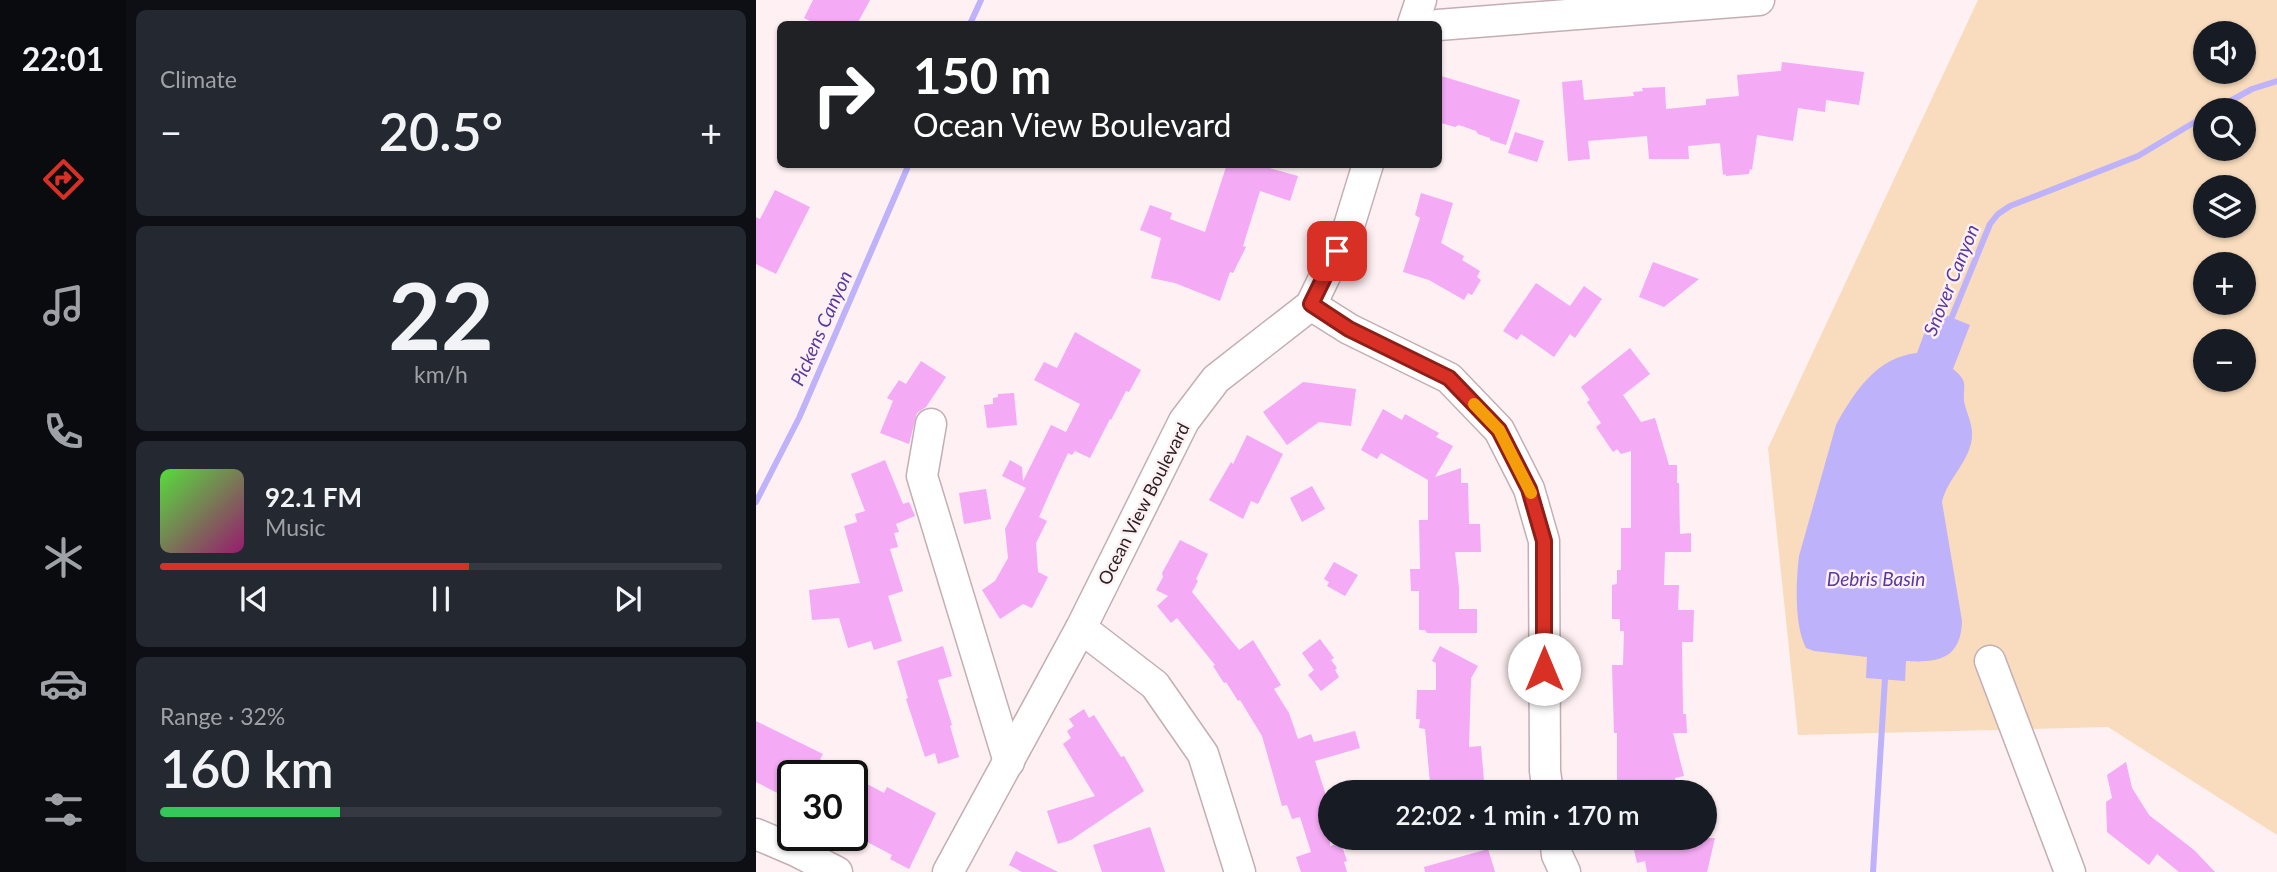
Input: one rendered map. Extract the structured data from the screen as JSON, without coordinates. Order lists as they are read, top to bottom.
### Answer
{
  "streets": {
    "street": ["Ocean View Boulevard"]
  },
  "water": ["Snover Canyon", "Pickens Canyon", "Debris Basin"],
  "page": {
    "tabs": "22:01",
    "tile": [
      "Climate",
      ["22", "km/h"],
      ["Range · 32%", "160 km"]
    ],
    "map_buttons": ["+", "−"],
    "turn": ["150 m", "Ocean View Boulevard"],
    "heat": ["−", "20.5°", "+"],
    "song": ["92.1 FM", "Music"],
    "limit": "30",
    "trip": "22:02 · 1 min · 170 m"
  }
}
